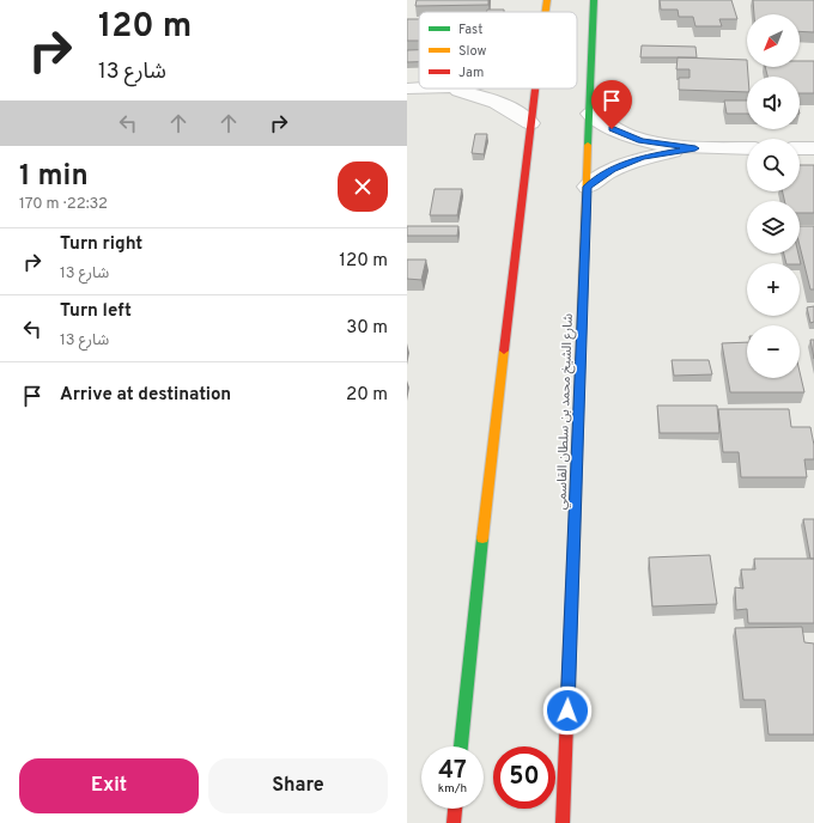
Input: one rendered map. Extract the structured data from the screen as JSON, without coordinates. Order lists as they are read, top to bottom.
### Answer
{
  "streets": {
    "main road": ["شارع الشيخ محمد بن سلطان القاسمي"]
  },
  "legend": ["Fast", "Slow", "Jam"],
  "north": "bottom left",
  "page": {
    "turn": ["120 m", "شارع 13"],
    "map_buttons": ["+", "−"],
    "heading": ["1 min", "170 m · 22:32"],
    "list": [
      {
        "name": "Turn right",
        "note": "شارع 13",
        "value": "120 m"
      },
      {
        "name": "Turn left",
        "note": "شارع 13",
        "value": "30 m"
      },
      {
        "name": "Arrive at destination",
        "value": "20 m"
      }
    ],
    "speed": "47 km/h",
    "limit": "50",
    "buttons": ["Exit", "Share"]
  }
}
